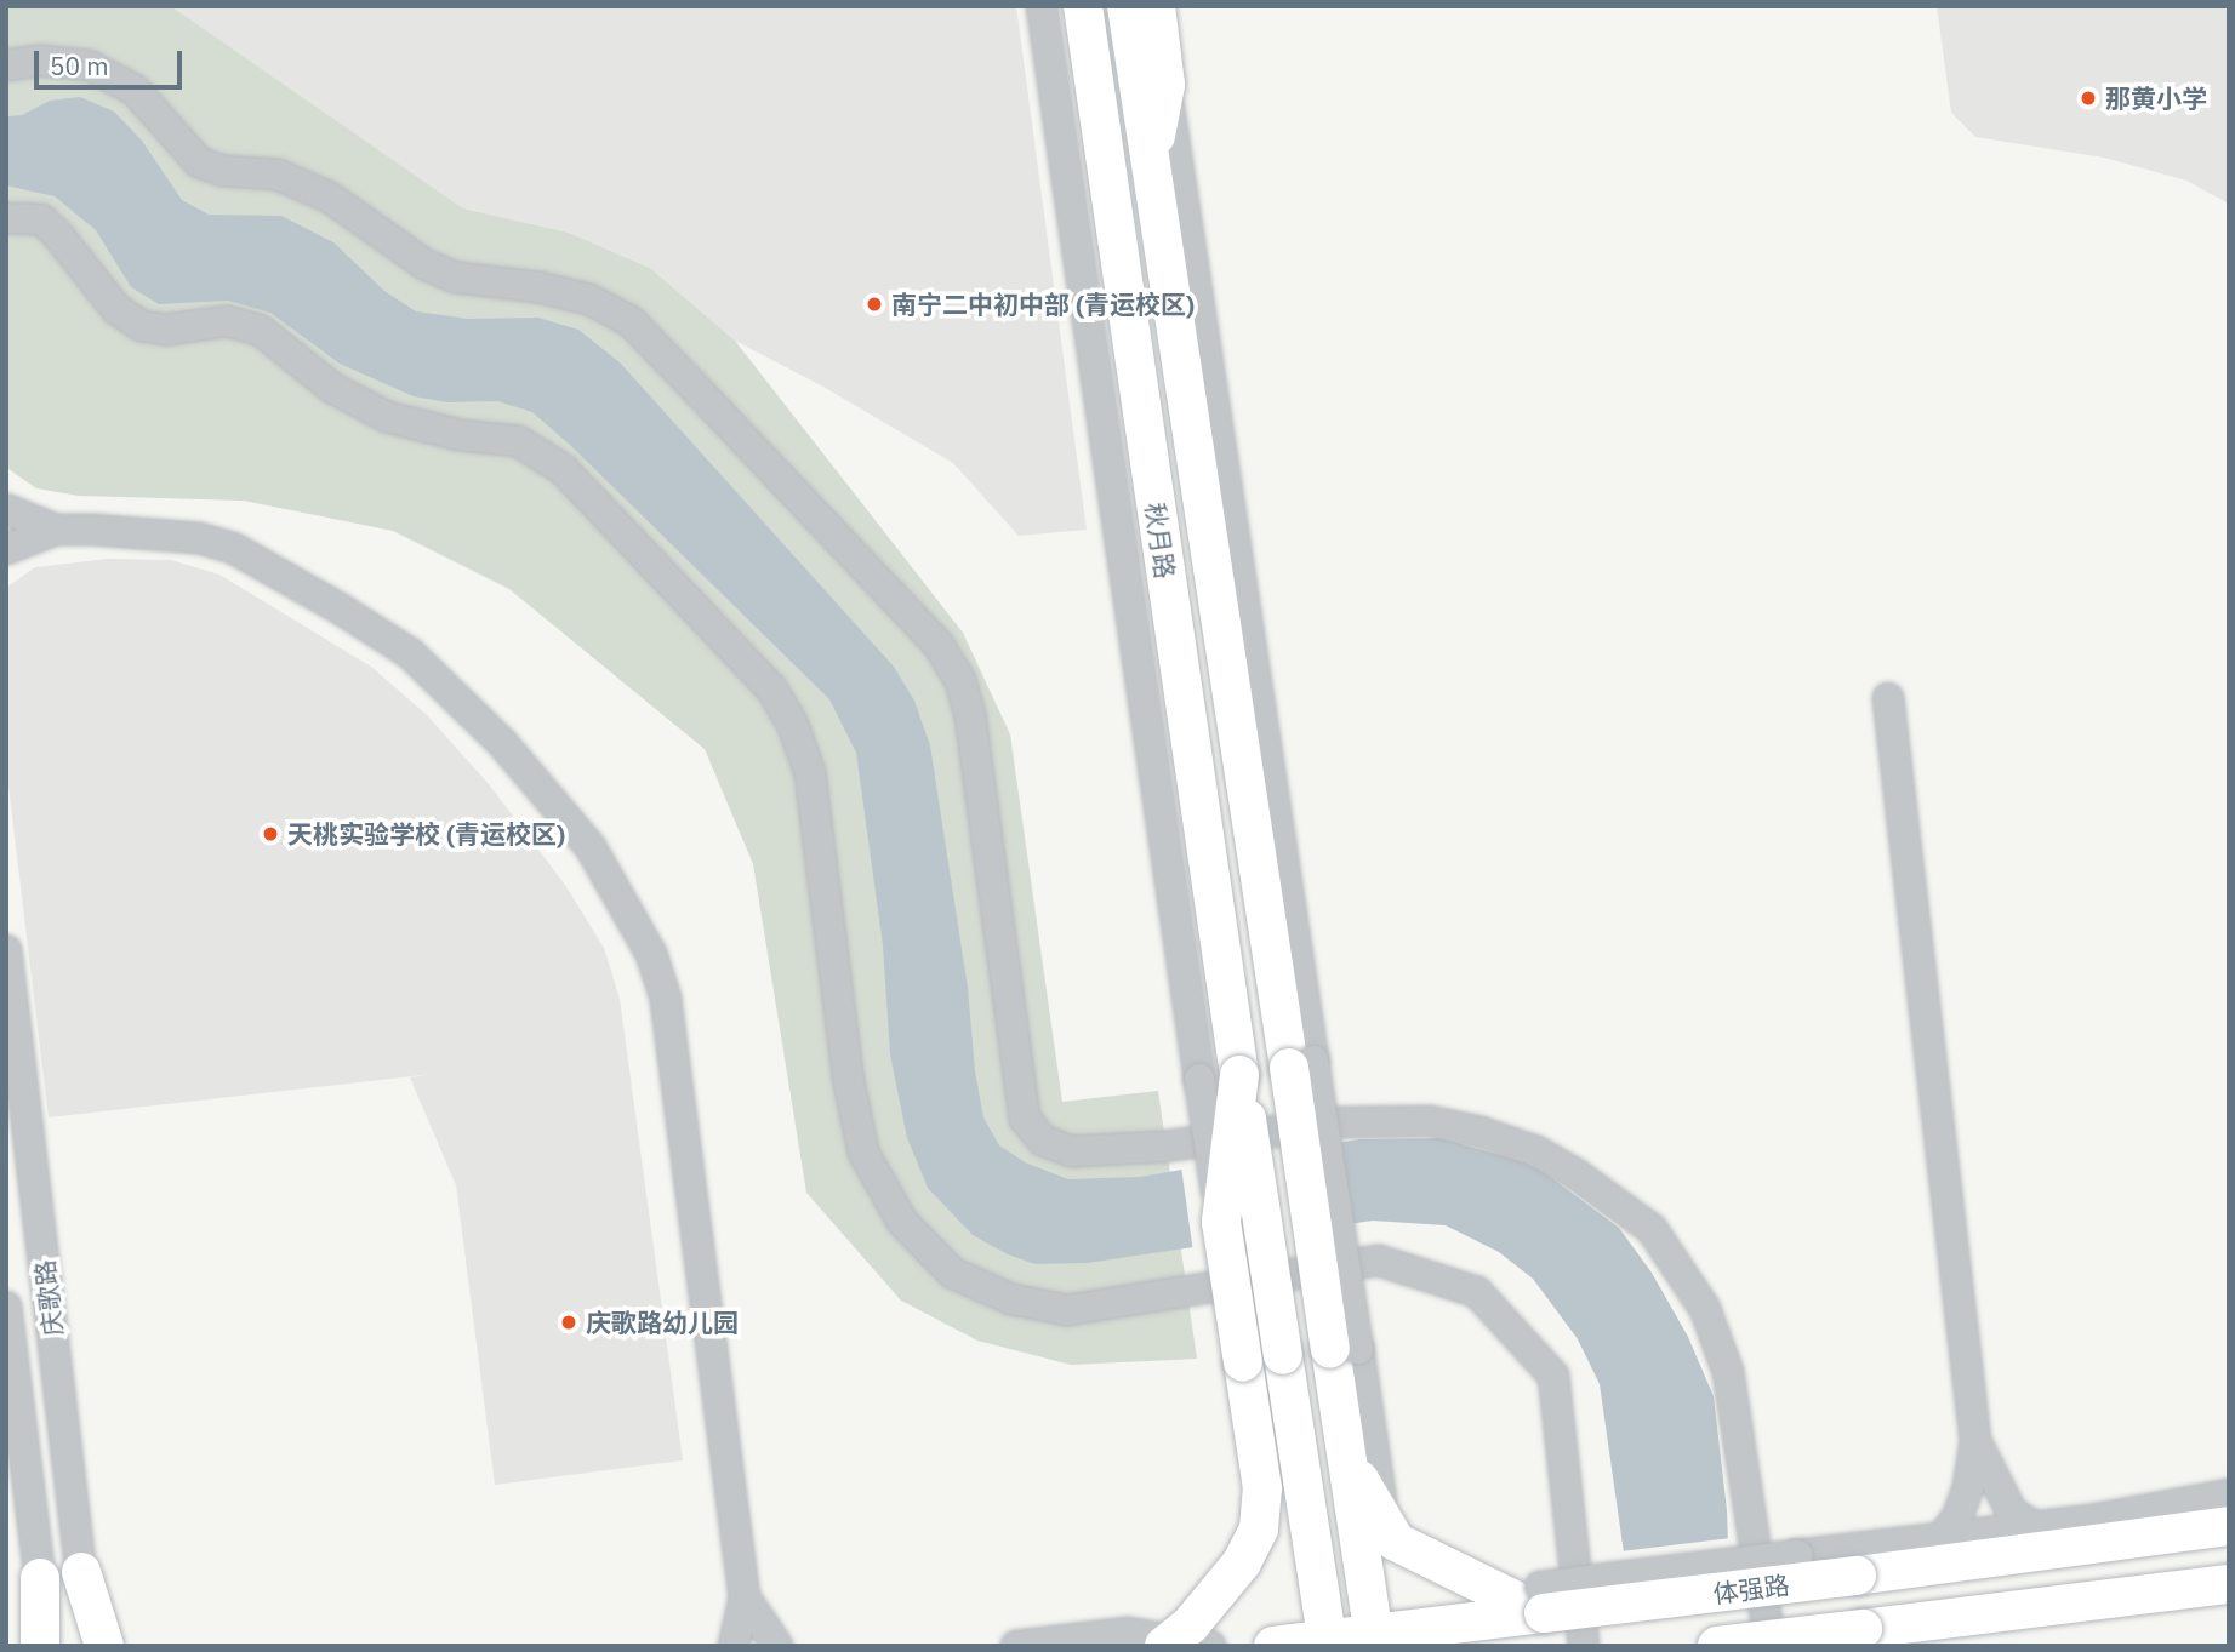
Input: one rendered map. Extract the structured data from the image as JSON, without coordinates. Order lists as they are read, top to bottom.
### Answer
{
  "streets": {
    "main road": ["秋月路", "体强路"],
    "street": ["庆歌路"]
  },
  "crossings": [
    ["秋月路", "体强路"]
  ],
  "places": [
    "那黄小学",
    "南宁二中初中部 (青运校区)",
    "天桃实验学校 (青运校区)",
    "庆歌路幼儿园"
  ],
  "scale_bar": "50 m"
}
